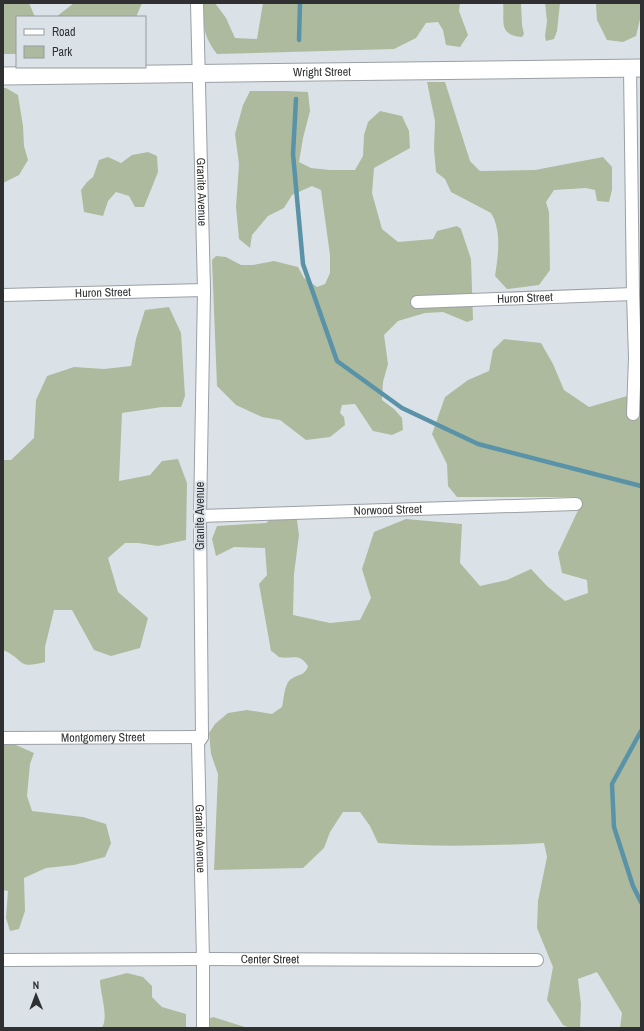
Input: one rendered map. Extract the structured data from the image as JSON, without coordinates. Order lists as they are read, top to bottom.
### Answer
{
  "streets": {
    "main road": ["Wright Street"],
    "street": [
      "Granite Avenue",
      "Huron Street",
      "Norwood Street",
      "Montgomery Street",
      "Center Street"
    ]
  },
  "crossings": [
    ["Wright Street", "Granite Avenue"],
    ["Granite Avenue", "Huron Street"],
    ["Granite Avenue", "Norwood Street"],
    ["Granite Avenue", "Montgomery Street"],
    ["Granite Avenue", "Center Street"]
  ],
  "legend": ["Road", "Park"],
  "north": "top"
}
